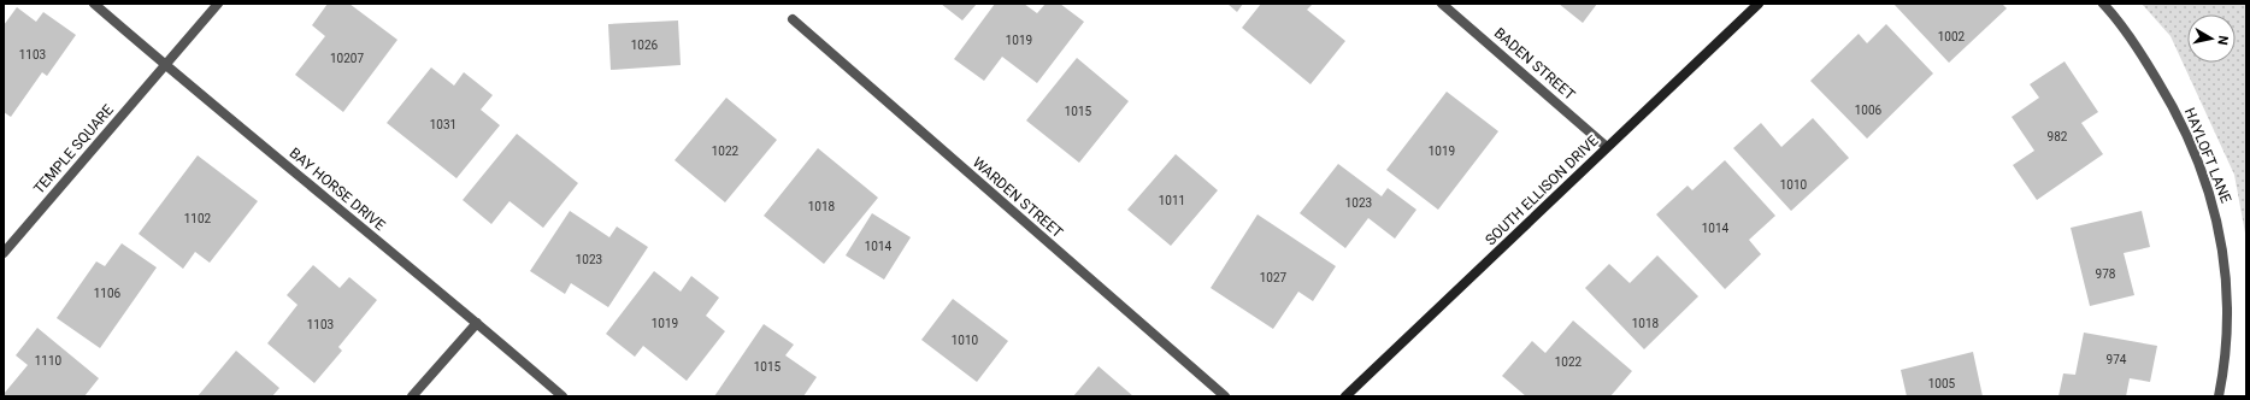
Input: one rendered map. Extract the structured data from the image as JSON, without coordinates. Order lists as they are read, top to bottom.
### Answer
{
  "streets": {
    "street": [
      "BADEN STREET",
      "TEMPLE SQUARE",
      "HAYLOFT LANE",
      "BAY HORSE DRIVE",
      "SOUTH ELLISON DRIVE",
      "WARDEN STREET"
    ]
  },
  "crossings": [
    ["BADEN STREET", "SOUTH ELLISON DRIVE"],
    ["TEMPLE SQUARE", "BAY HORSE DRIVE"]
  ],
  "house_numbers": [
    "1002",
    "1019",
    "1026",
    "1103",
    "10207",
    "1006",
    "1015",
    "1031",
    "982",
    "1022",
    "1019",
    "1010",
    "1011",
    "1023",
    "1018",
    "1102",
    "1014",
    "1014",
    "1023",
    "978",
    "1027",
    "1106",
    "1019",
    "1018",
    "1103",
    "1010",
    "974",
    "1110",
    "1022",
    "1015",
    "1005"
  ],
  "north": "right"
}
